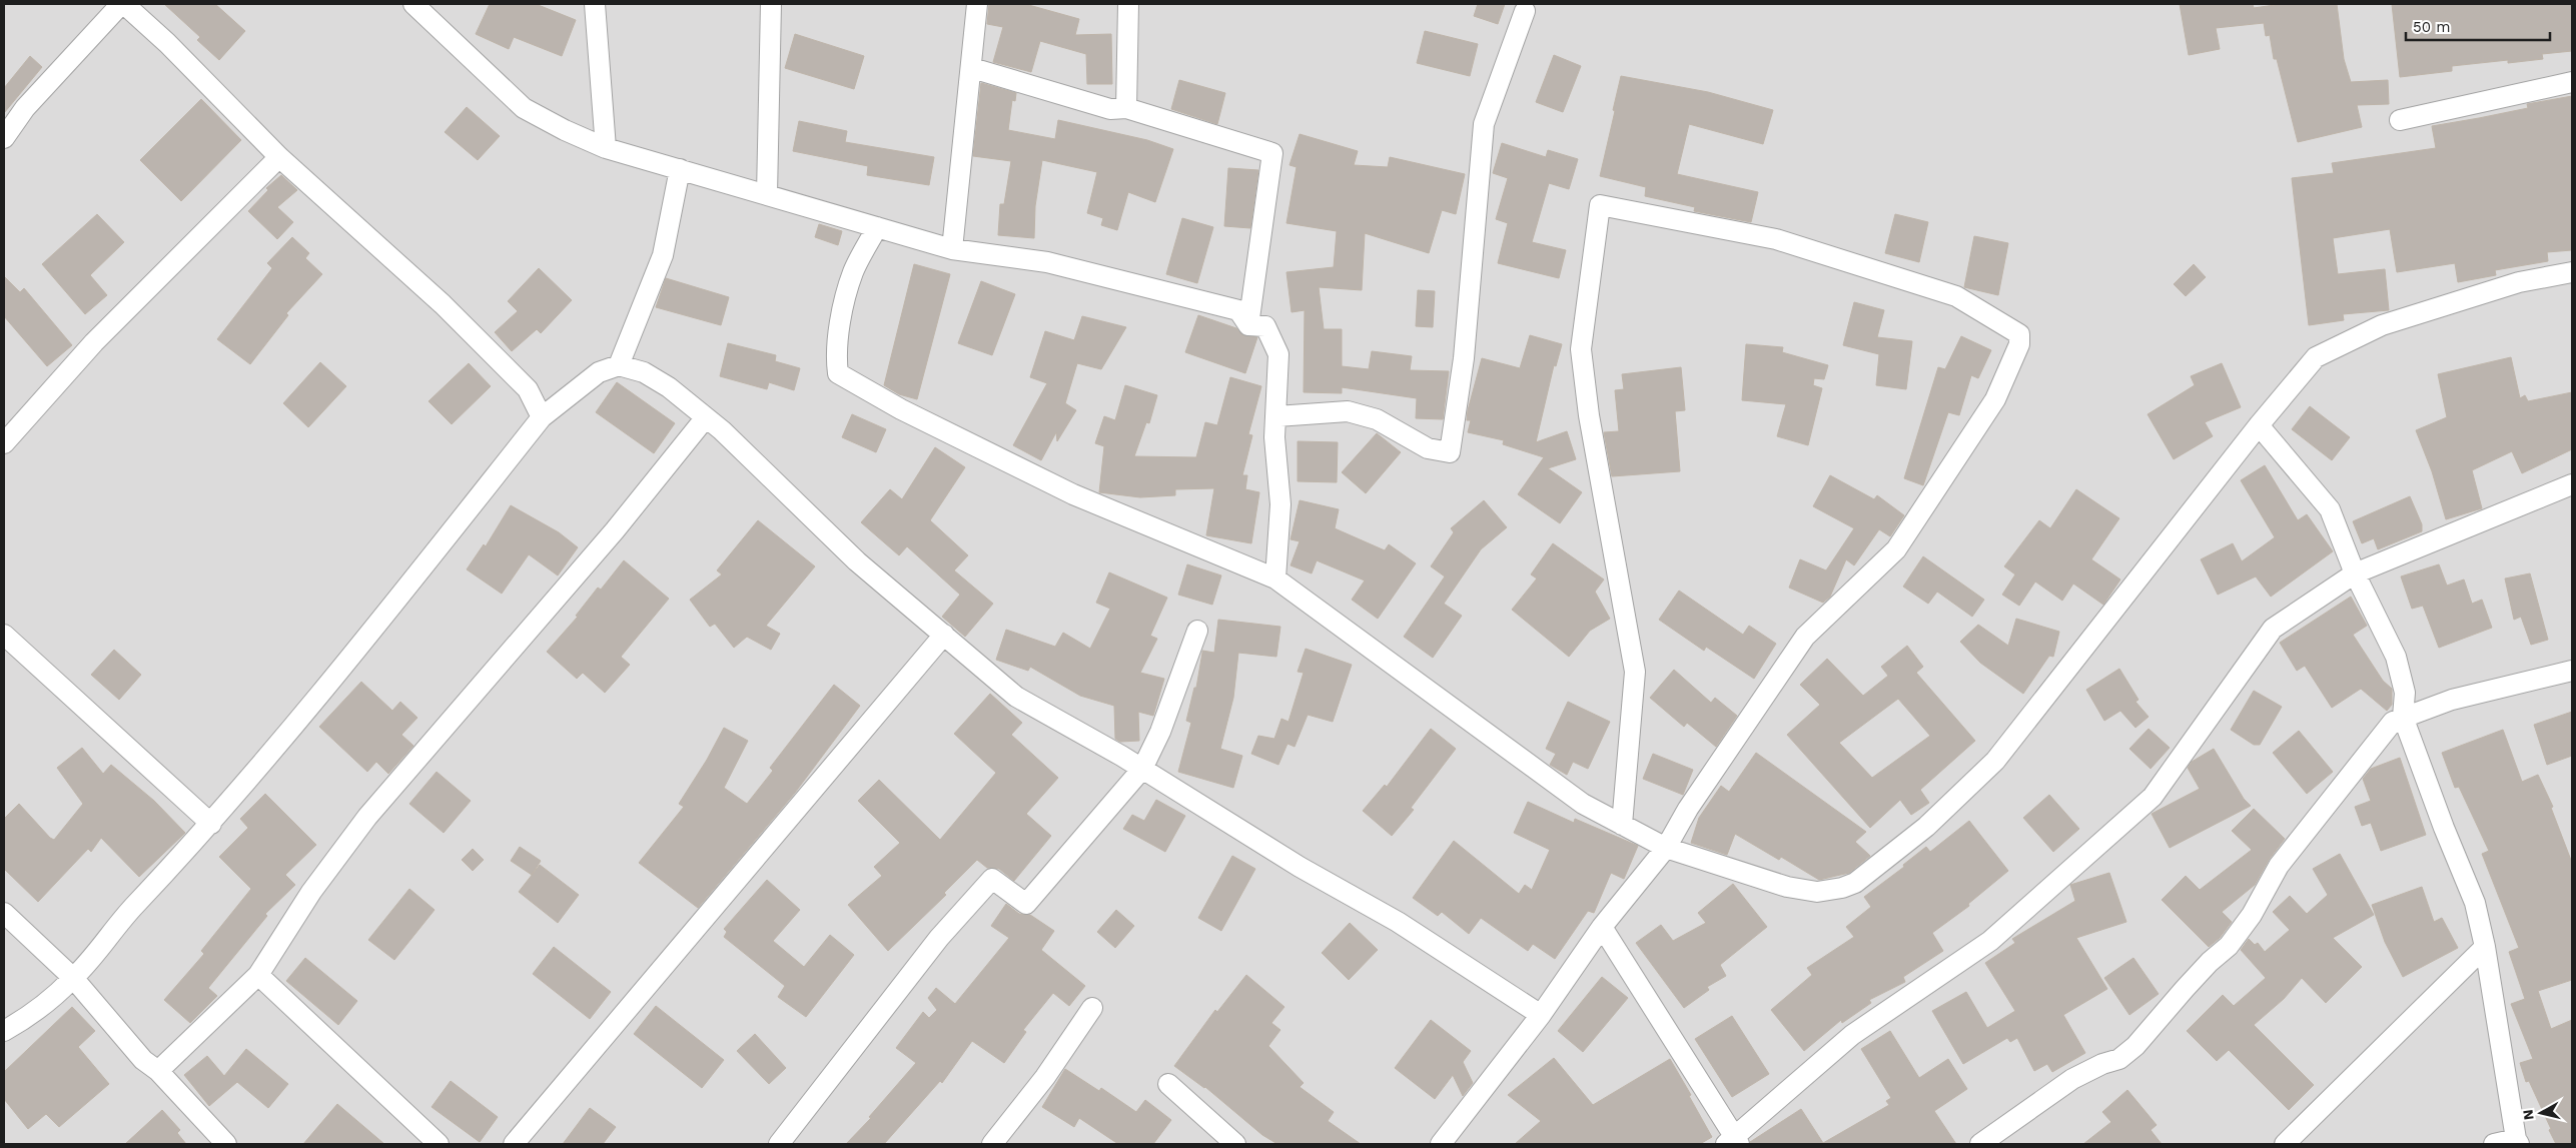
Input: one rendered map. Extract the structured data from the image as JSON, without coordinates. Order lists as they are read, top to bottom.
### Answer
{
  "scale_bar": "50 m",
  "north": "left"
}
